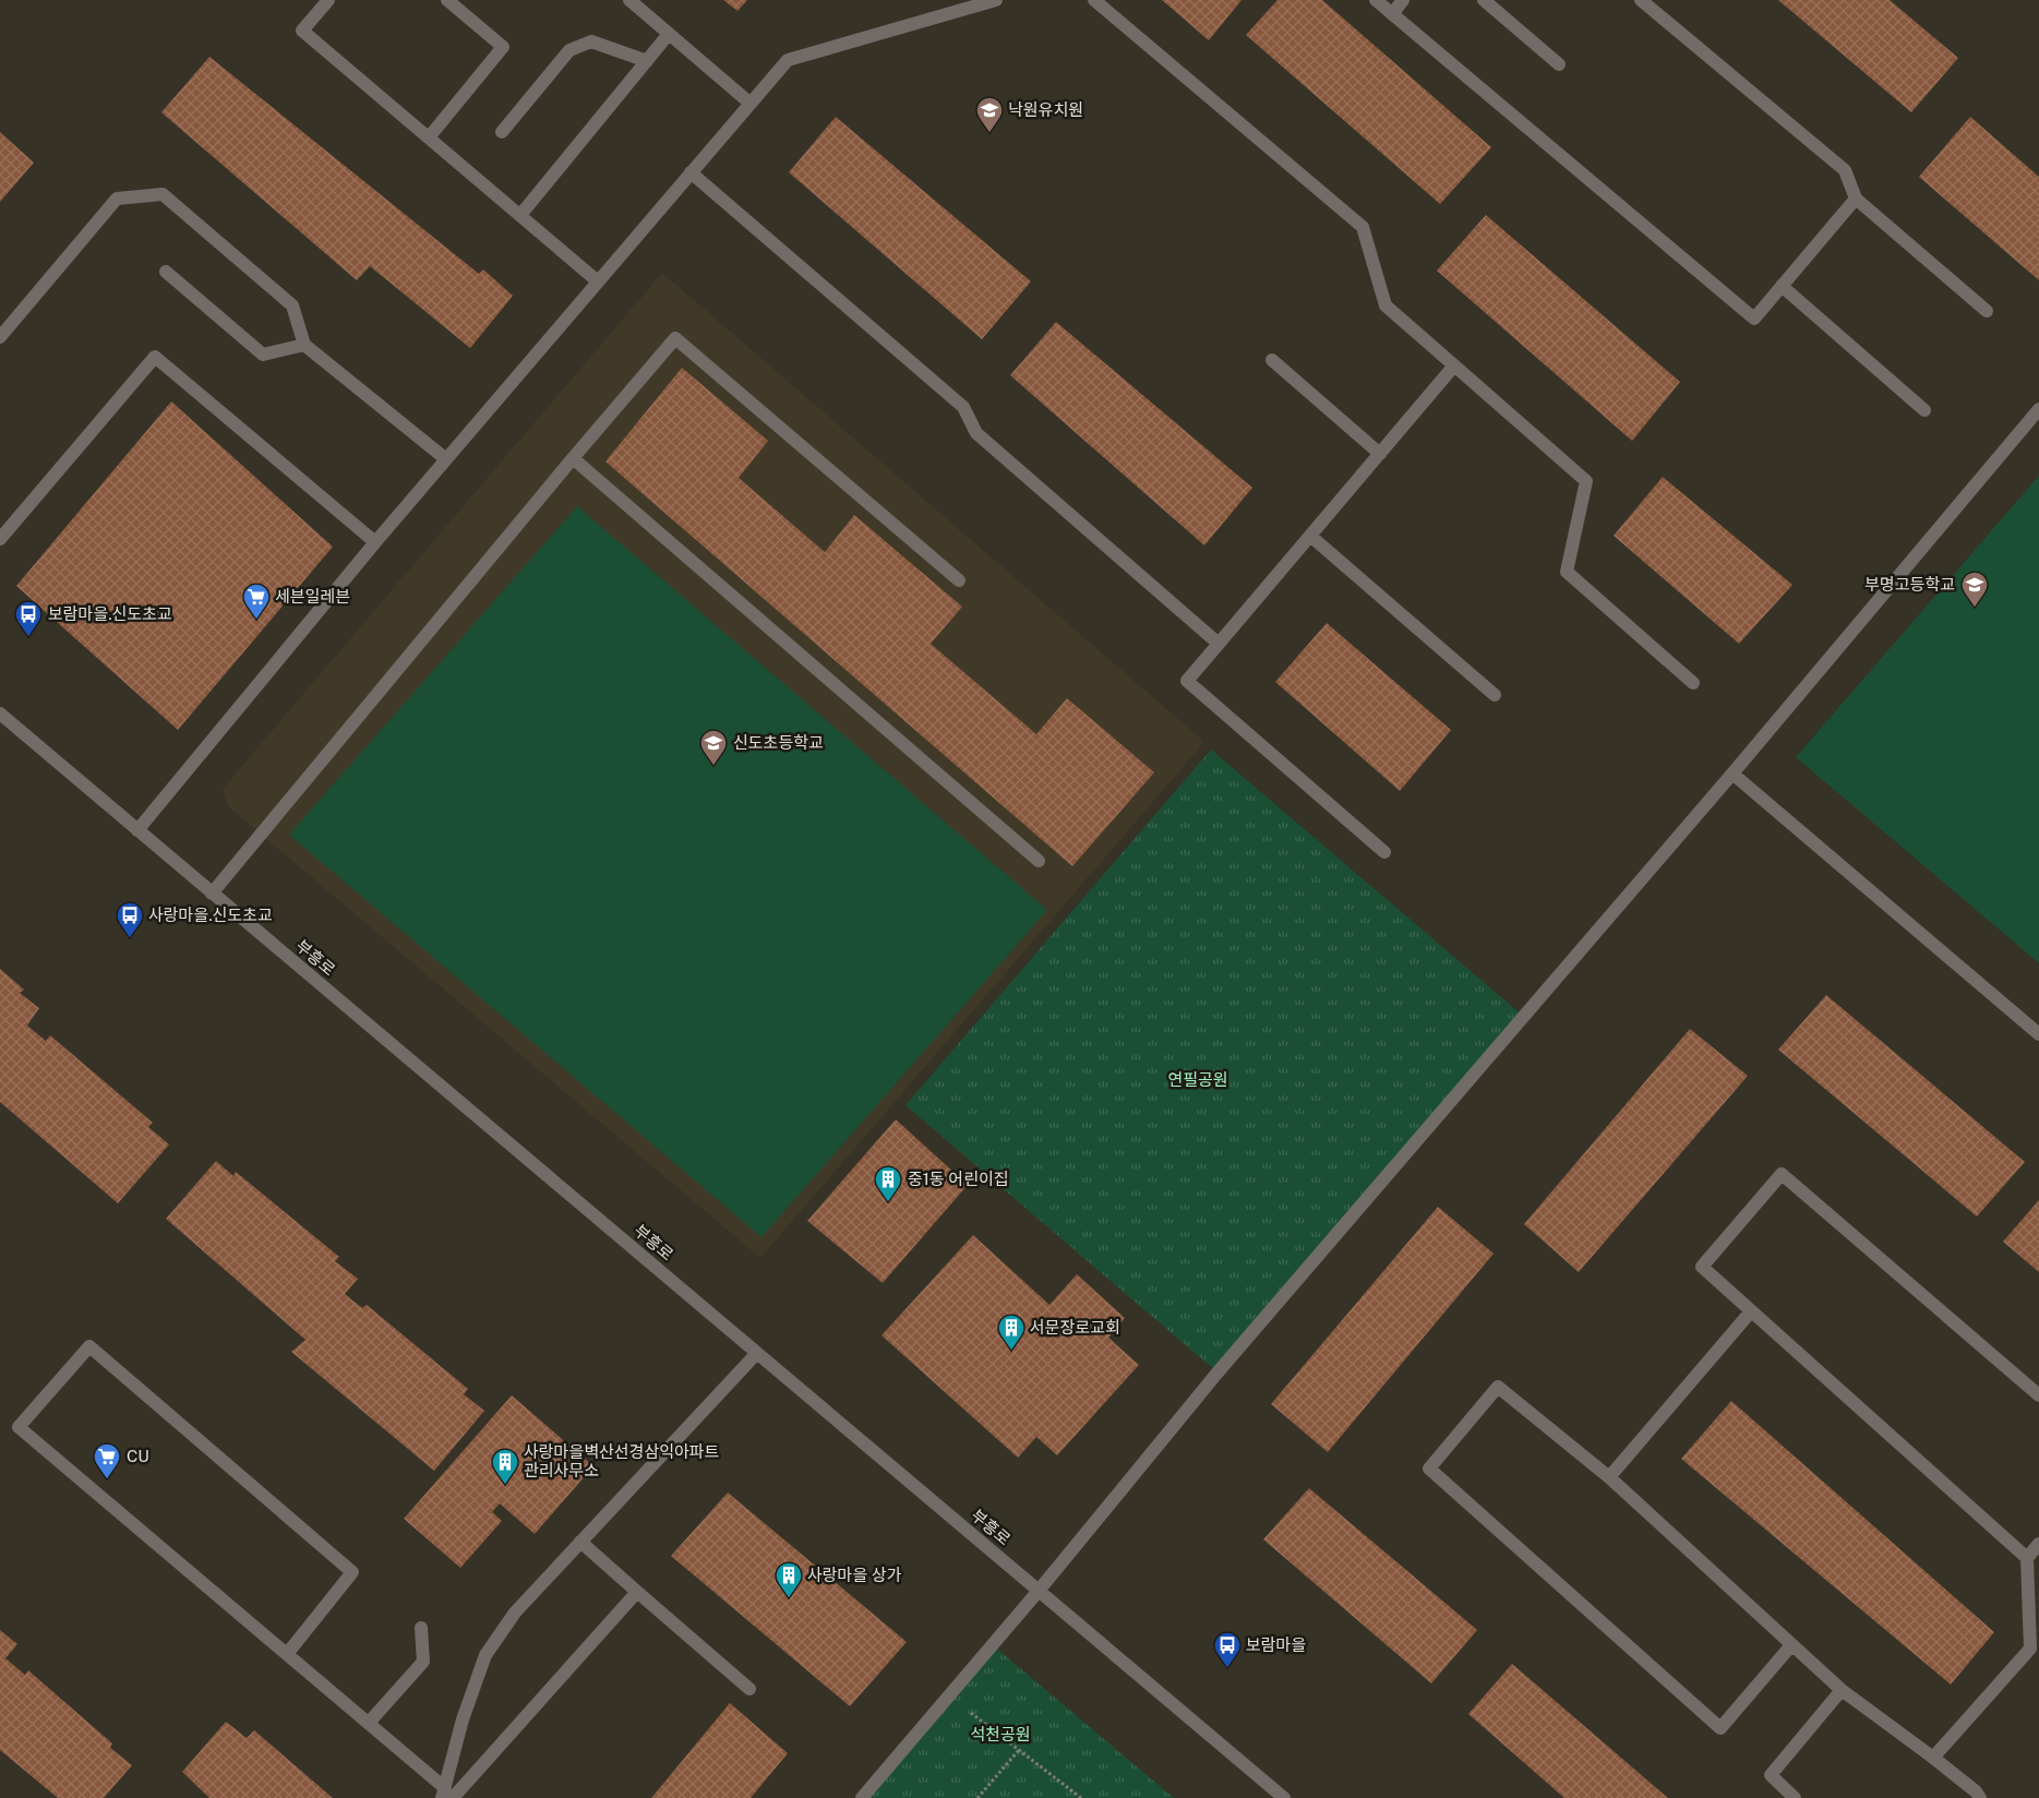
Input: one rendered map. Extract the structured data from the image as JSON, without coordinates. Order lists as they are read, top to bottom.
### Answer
{
  "streets": {
    "street": ["부흥로"]
  },
  "parks": ["연필공원", "석천공원"],
  "places": {
    "school or university": ["낙원유치원", "부명고등학교", "신도초등학교"],
    "supermarket": ["세븐일레븐", "CU"],
    "bus stop": ["보람마을.신도초교", "사랑마을.신도초교", "보람마을"],
    "building": [
      "중1동 어린이집",
      "서문장로교회",
      "사랑마을벽산선경삼익아파트 관리사무소",
      "사랑마을 상가"
    ]
  }
}
